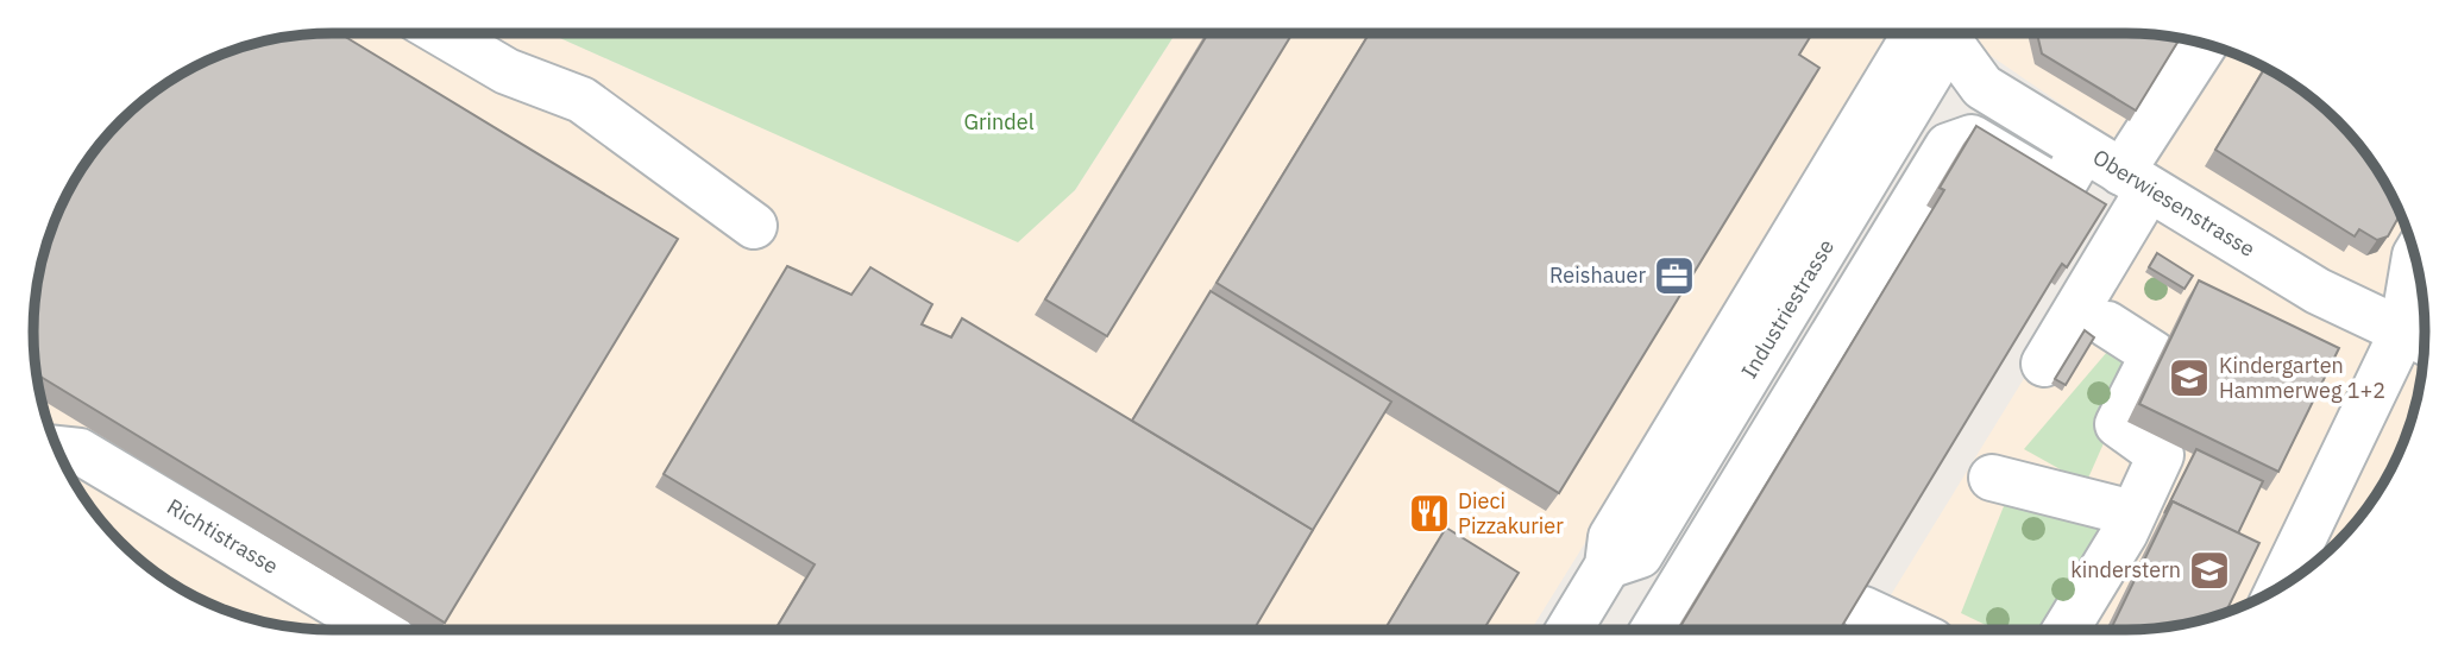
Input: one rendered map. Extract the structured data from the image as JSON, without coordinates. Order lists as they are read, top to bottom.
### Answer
{
  "streets": {
    "street": ["Oberwiesenstrasse", "Industriestrasse", "Richtistrasse"]
  },
  "parks": ["Grindel"],
  "places": {
    "office": ["Reishauer"],
    "school or university": ["Kindergarten Hammerweg 1+2", "kinderstern"],
    "restaurant": ["Dieci Pizzakurier"]
  }
}
